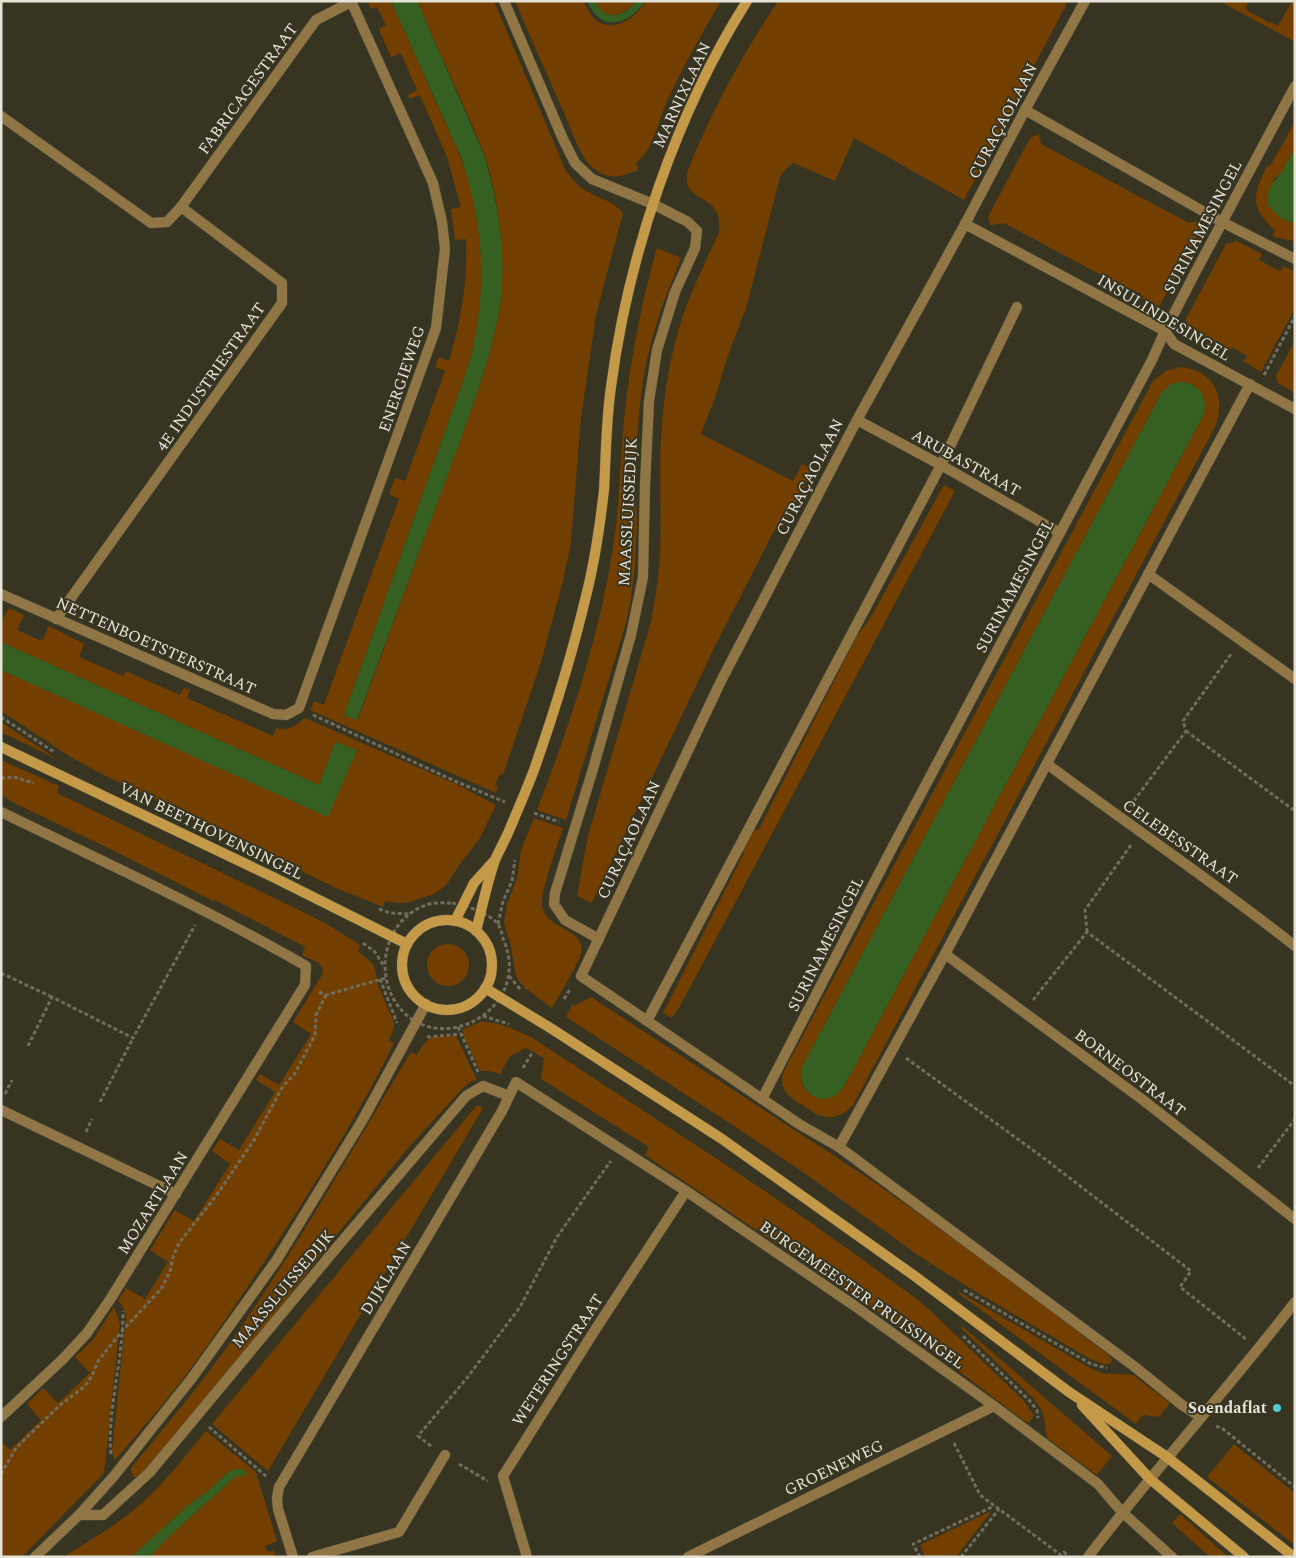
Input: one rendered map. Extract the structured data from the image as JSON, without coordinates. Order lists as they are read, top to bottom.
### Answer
{
  "streets": {
    "street": [
      "FABRICAGESTRAAT",
      "MARNIXLAAN",
      "CURAÇAOLAAN",
      "SURINAMESINGEL",
      "INSULINDESINGEL",
      "4E INDUSTRIESTRAAT",
      "ENERGIEWEG",
      "ARUBASTRAAT",
      "MAASSLUISSEDIJK",
      "NETTENBOETSTERSTRAAT",
      "VAN BEETHOVENSINGEL",
      "CELEBESSTRAAT",
      "BORNEOSTRAAT",
      "MOZARTLAAN",
      "DIJKLAAN",
      "BURGEMEESTER PRUISSINGEL",
      "WETERINGSTRAAT",
      "GROENEWEG"
    ]
  },
  "crossings": [
    ["FABRICAGESTRAAT", "4E INDUSTRIESTRAAT"],
    ["FABRICAGESTRAAT", "ENERGIEWEG"],
    ["MARNIXLAAN", "MAASSLUISSEDIJK"],
    ["CURAÇAOLAAN", "INSULINDESINGEL"],
    ["CURAÇAOLAAN", "ARUBASTRAAT"],
    ["CURAÇAOLAAN", "MAASSLUISSEDIJK"],
    ["SURINAMESINGEL", "INSULINDESINGEL"],
    ["SURINAMESINGEL", "ARUBASTRAAT"],
    ["4E INDUSTRIESTRAAT", "NETTENBOETSTERSTRAAT"],
    ["ENERGIEWEG", "NETTENBOETSTERSTRAAT"],
    ["MAASSLUISSEDIJK", "VAN BEETHOVENSINGEL"],
    ["MAASSLUISSEDIJK", "DIJKLAAN"],
    ["DIJKLAAN", "BURGEMEESTER PRUISSINGEL"],
    ["BURGEMEESTER PRUISSINGEL", "WETERINGSTRAAT"],
    ["BURGEMEESTER PRUISSINGEL", "GROENEWEG"]
  ],
  "places": ["Soendaflat"]
}
